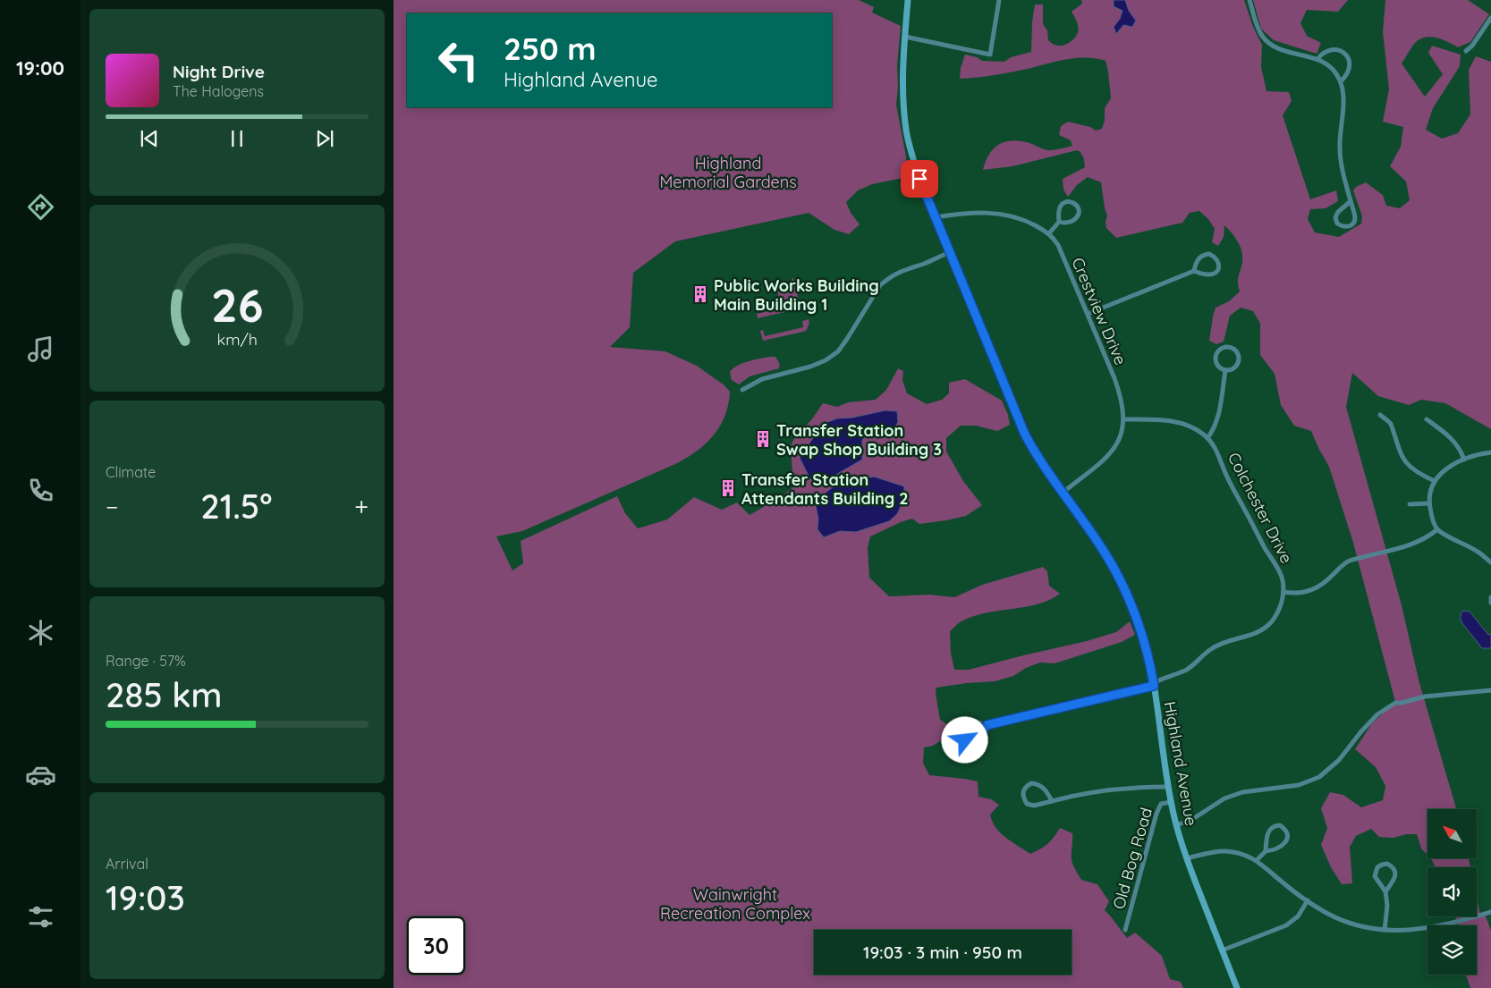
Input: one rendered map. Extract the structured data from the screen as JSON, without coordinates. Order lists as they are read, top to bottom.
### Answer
{
  "streets": {
    "street": [
      "Crestview Drive",
      "Colchester Drive",
      "Highland Avenue",
      "Old Bog Road"
    ]
  },
  "crossings": [
    ["Crestview Drive", "Colchester Drive"],
    ["Crestview Drive", "Highland Avenue"],
    ["Colchester Drive", "Highland Avenue"],
    ["Highland Avenue", "Old Bog Road"]
  ],
  "parks": ["Highland Memorial Gardens", "Wainwright Recreation Complex"],
  "places": {
    "building": ["Public Works Building Main Building 1", "Transfer Station Swap Shop Building 3", "Transfer Station Attendants Building 2"]
  },
  "north": "top left",
  "page": {
    "tabs": "19:00",
    "turn": ["250 m", "Highland Avenue"],
    "song": ["Night Drive", "The Halogens"],
    "tile": [
      "Climate",
      ["Range · 57%", "285 km"],
      ["Arrival", "19:03"]
    ],
    "heat": ["−", "21.5°", "+"],
    "limit": "30",
    "trip": "19:03 · 3 min · 950 m",
    "gauge": ["26", "km/h"]
  }
}
